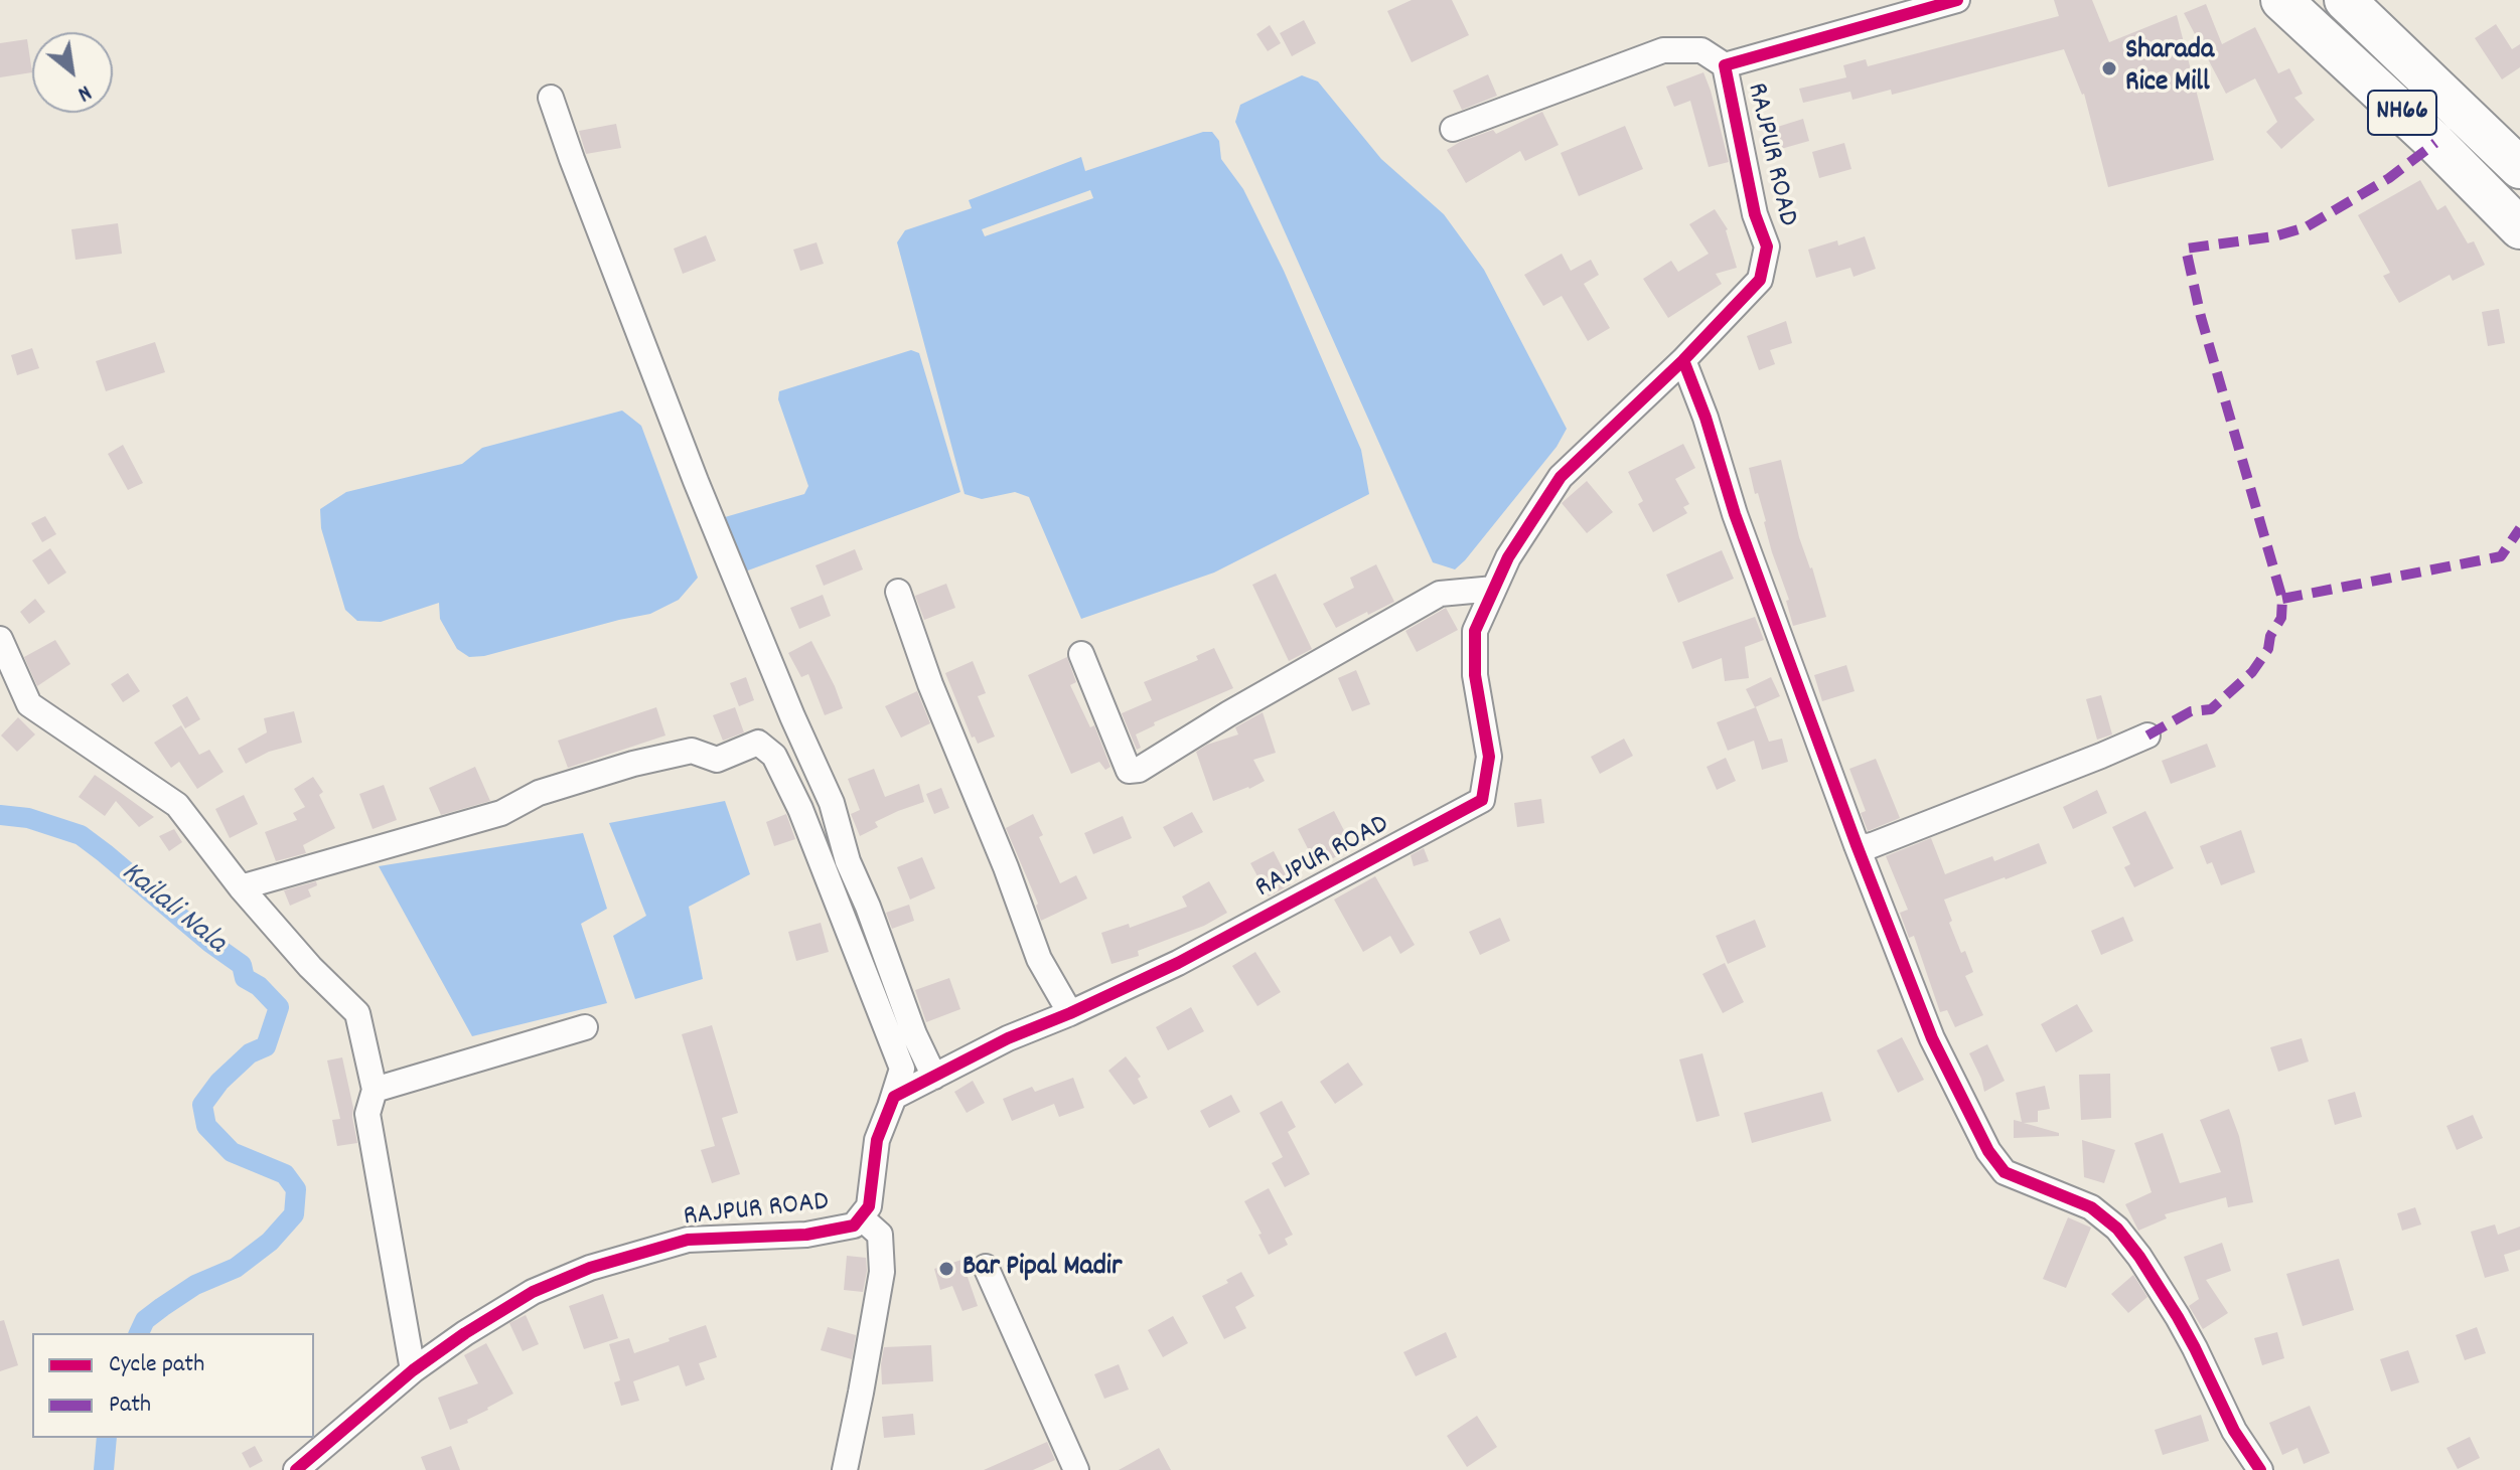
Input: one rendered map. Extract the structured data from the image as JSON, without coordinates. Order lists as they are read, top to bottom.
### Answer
{
  "streets": {
    "highway": ["NH66"],
    "street": ["RAJPUR ROAD"]
  },
  "water": ["Kailali Nala"],
  "places": ["Sharada Rice Mill", "Bar Pipal Madir"],
  "legend": ["Cycle path", "Path"],
  "north": "bottom right"
}
